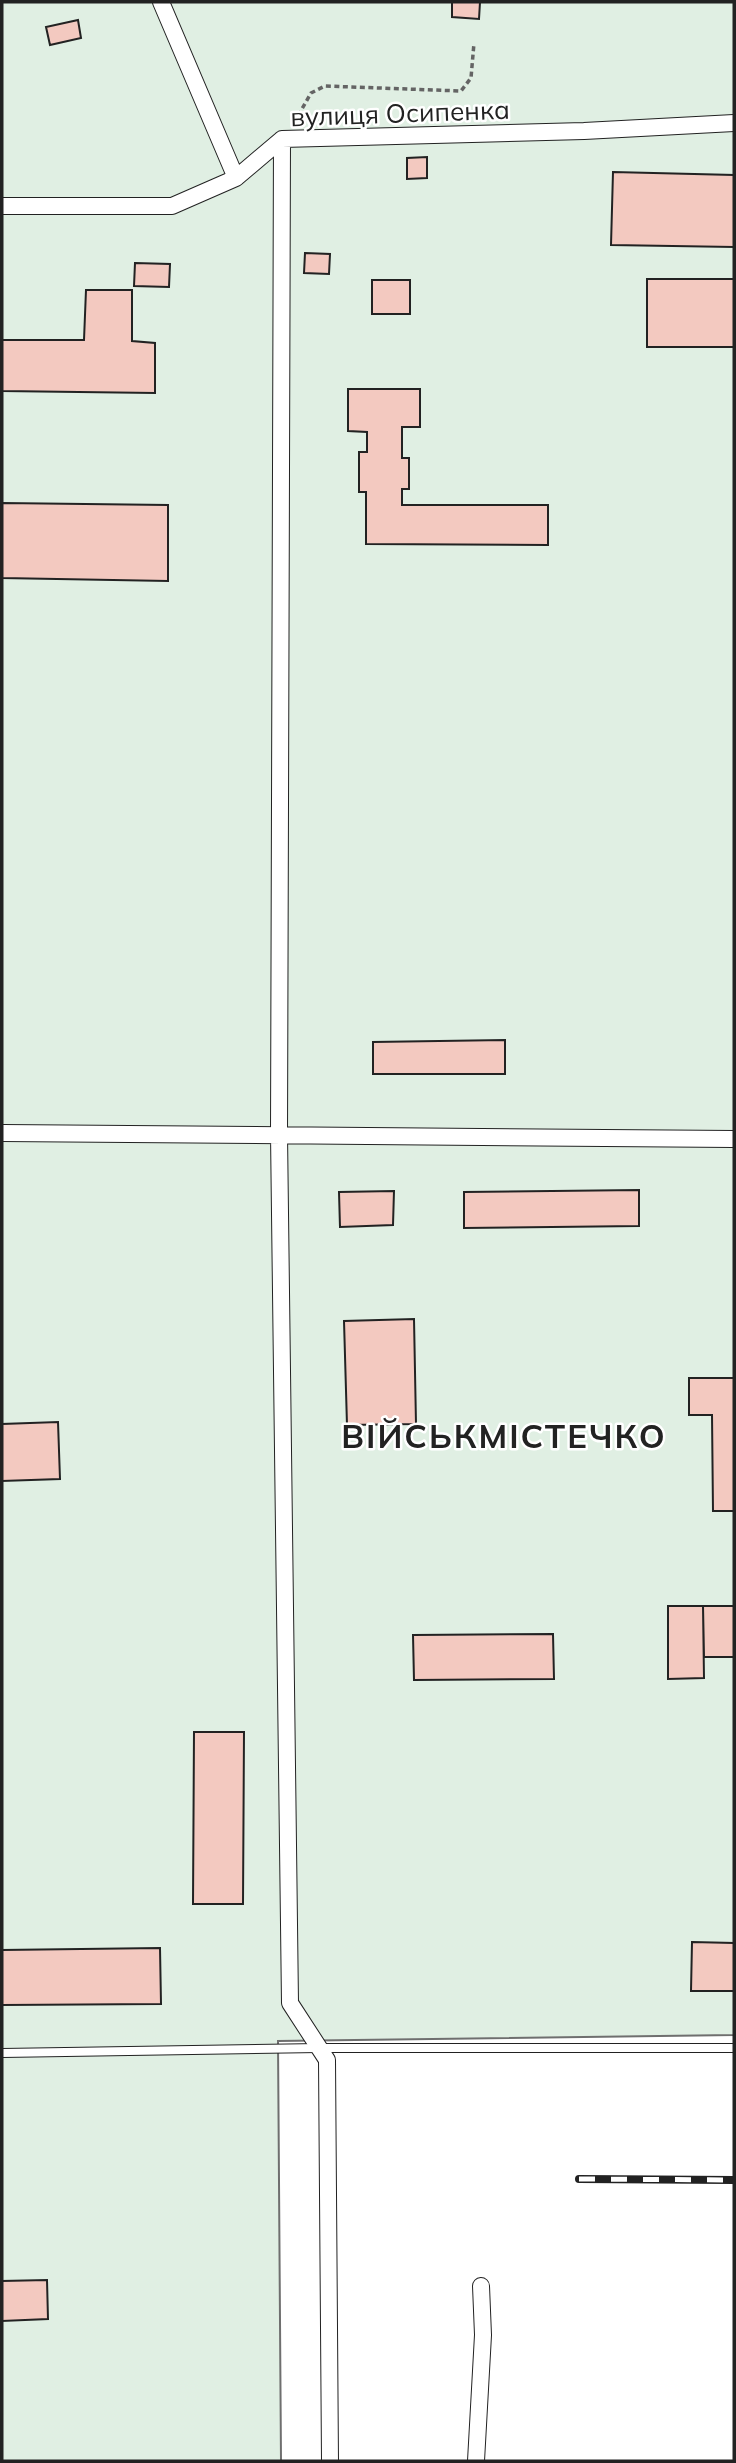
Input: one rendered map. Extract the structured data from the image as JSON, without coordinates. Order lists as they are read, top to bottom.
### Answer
{
  "streets": {
    "street": ["вулиця Осипенка"]
  },
  "districts": ["ВІЙСЬКМІСТЕЧКО"]
}
